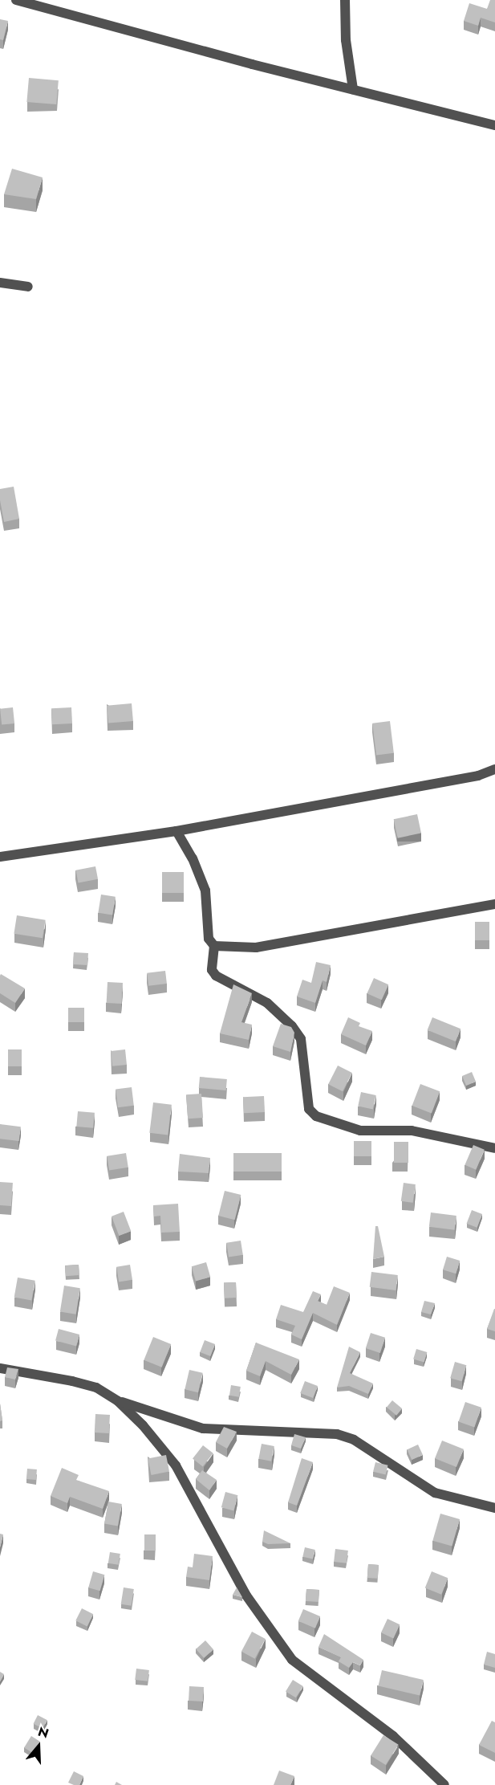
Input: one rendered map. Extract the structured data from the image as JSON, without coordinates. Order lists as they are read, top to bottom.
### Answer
{
  "north": "top"
}
